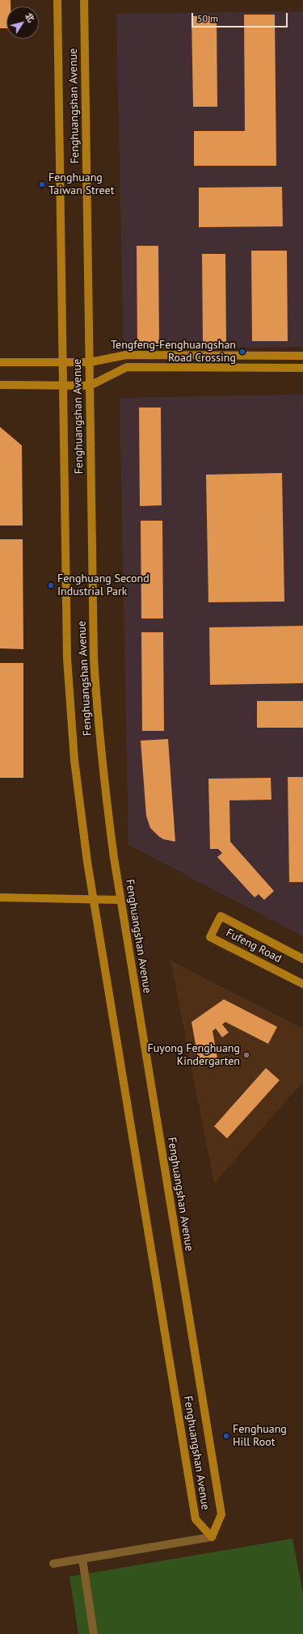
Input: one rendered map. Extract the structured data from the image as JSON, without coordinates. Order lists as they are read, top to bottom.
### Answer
{
  "streets": {
    "main road": ["Fenghuangshan Avenue", "Fufeng Road"]
  },
  "places": [
    "Fenghuang Taiwan Street",
    "Tengfeng-Fenghuangshan Road Crossing",
    "Fenghuang Second Industrial Park",
    "Fuyong Fenghuang Kindergarten",
    "Fenghuang Hill Root"
  ],
  "scale_bar": "50 m",
  "north": "top right"
}
